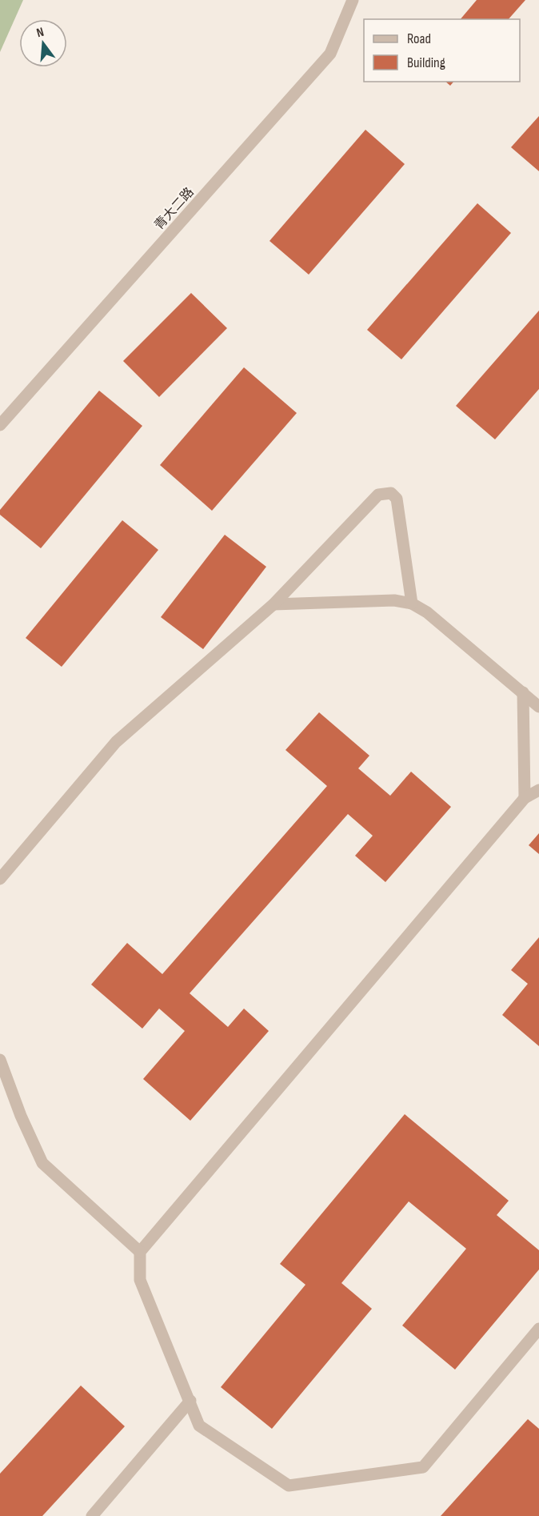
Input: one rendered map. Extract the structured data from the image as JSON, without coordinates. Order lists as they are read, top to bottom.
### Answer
{
  "streets": {
    "street": ["青大二路"]
  },
  "legend": ["Road", "Building"],
  "north": "top"
}
